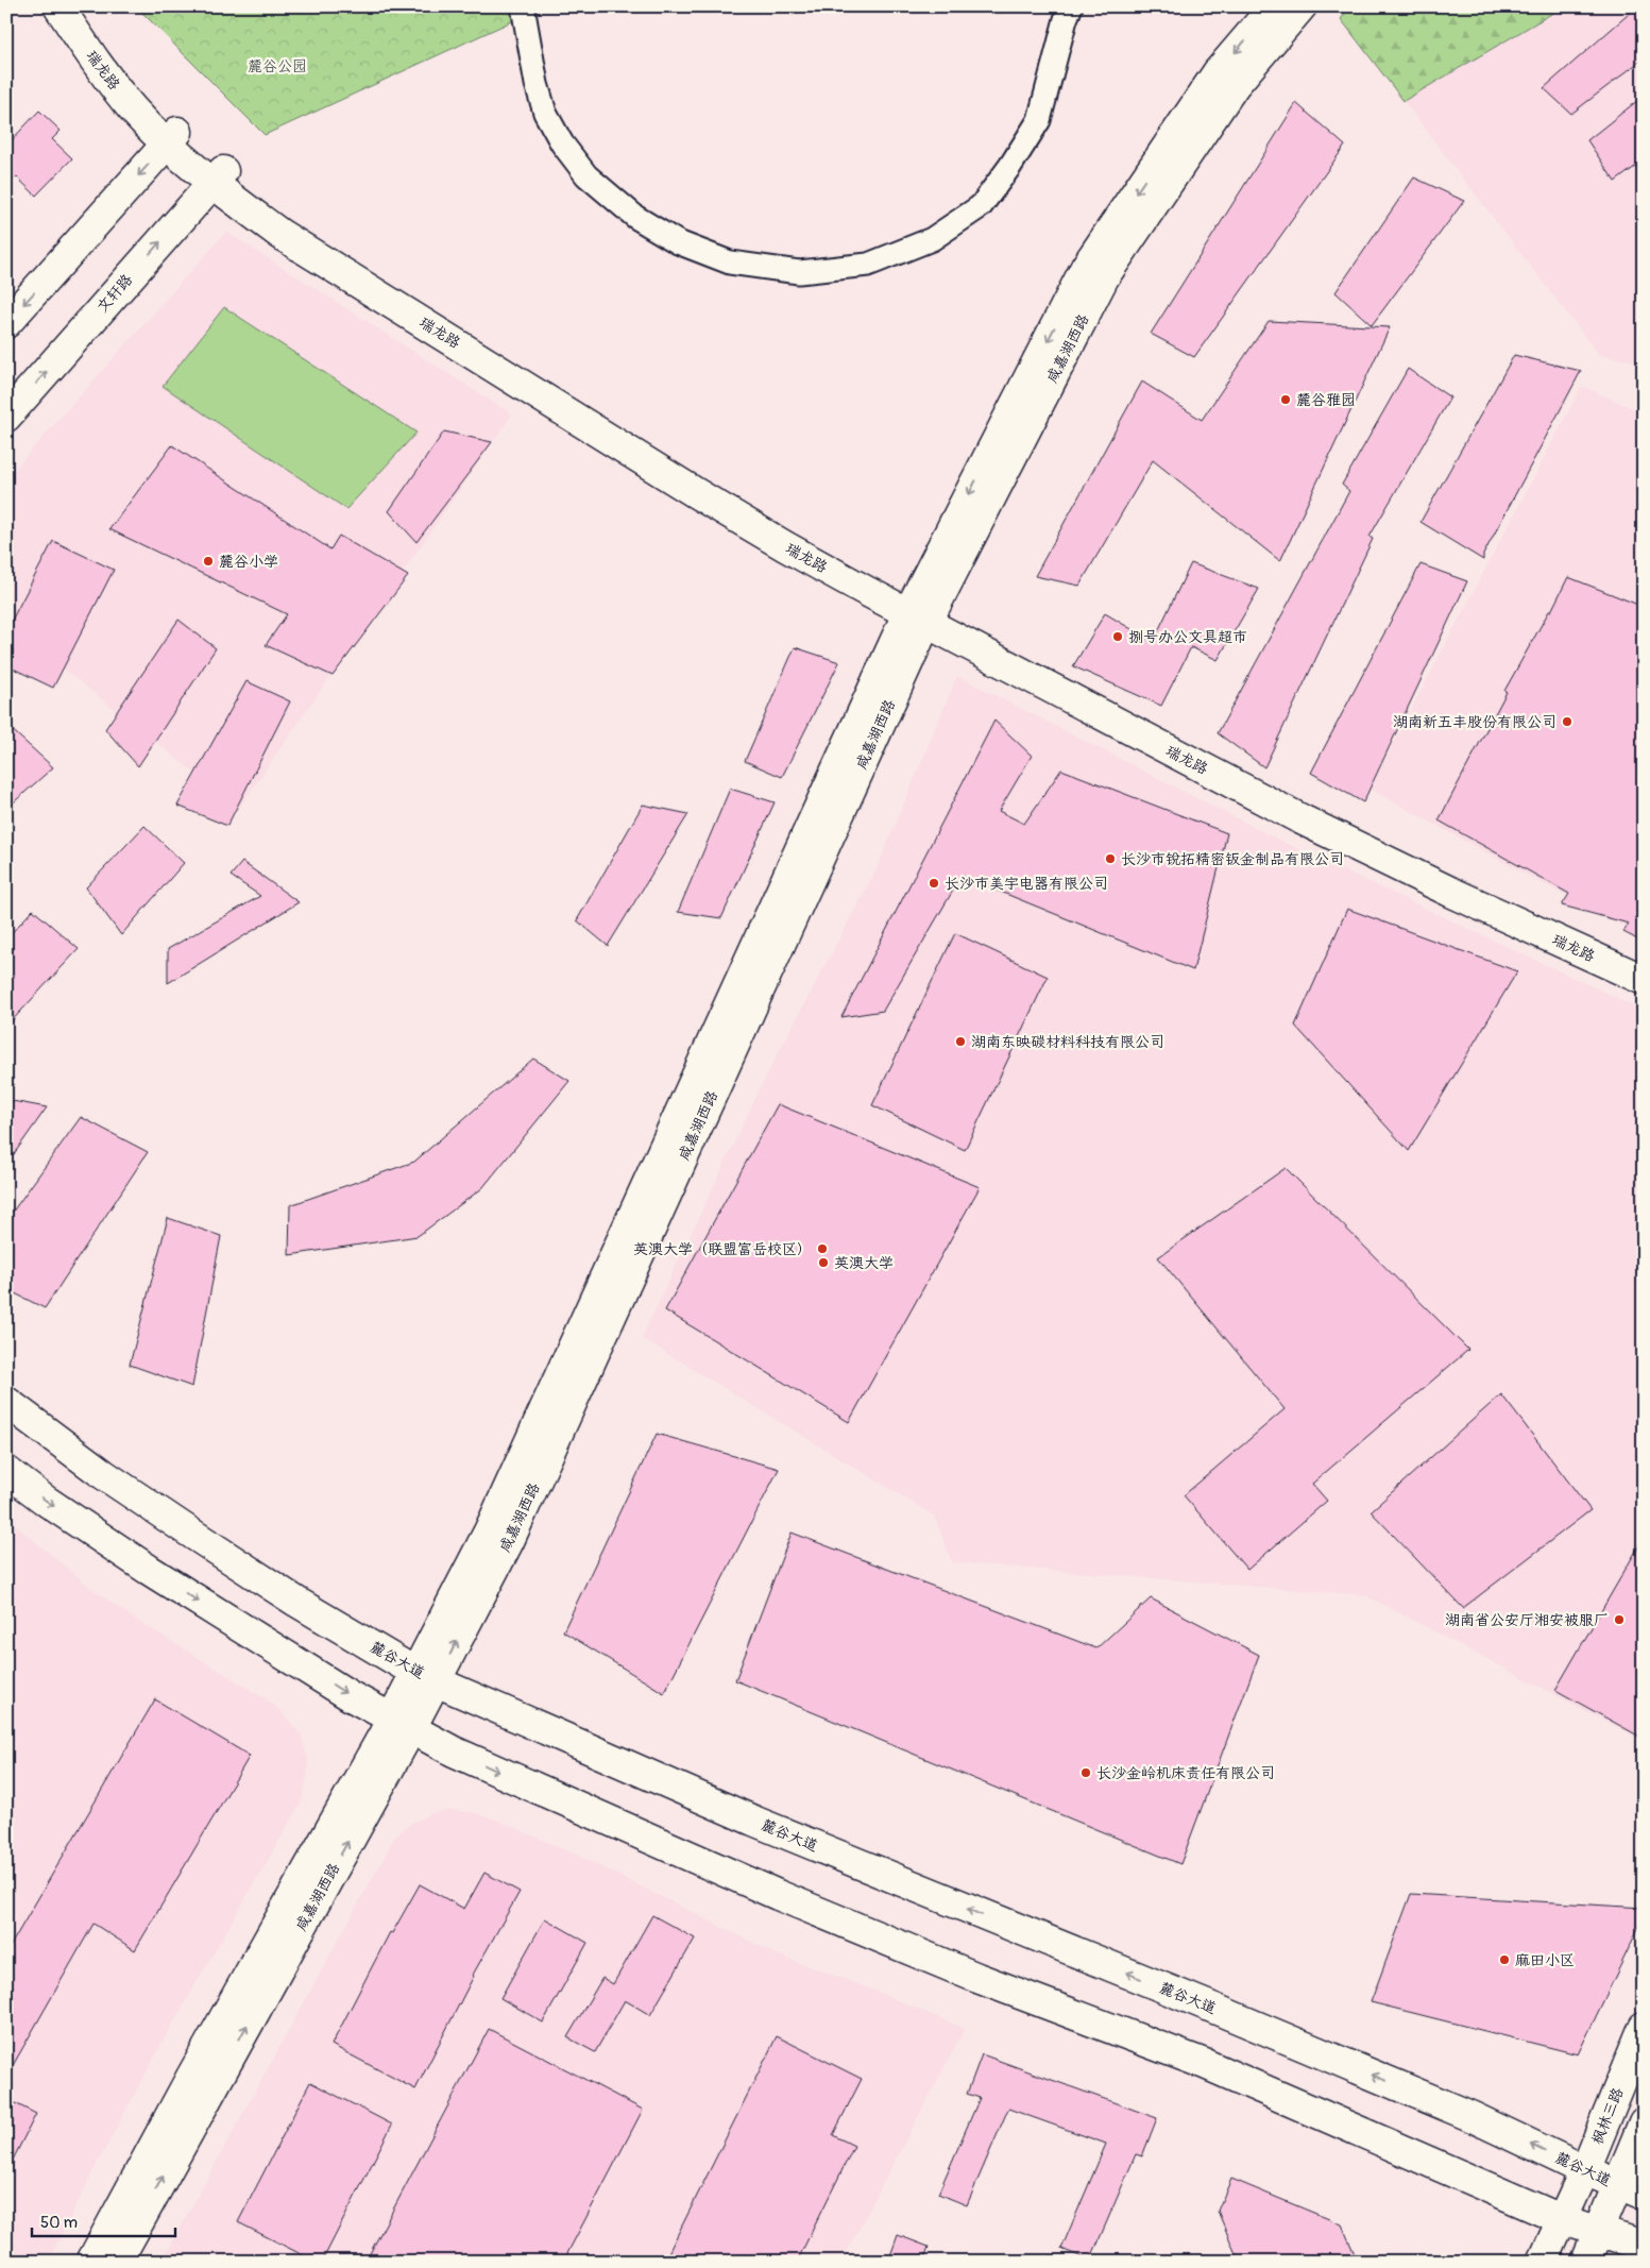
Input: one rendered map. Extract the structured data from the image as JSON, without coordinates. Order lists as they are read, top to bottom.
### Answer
{
  "streets": {
    "main road": [
      "瑞龙路",
      "文轩路",
      "咸嘉湖西路",
      "麓谷大道",
      "枫林三路"
    ]
  },
  "crossings": [
    ["瑞龙路", "文轩路"],
    ["瑞龙路", "咸嘉湖西路"],
    ["咸嘉湖西路", "麓谷大道"],
    ["麓谷大道", "枫林三路"]
  ],
  "parks": ["麓谷公园"],
  "places": [
    "麓谷雅园",
    "麓谷小学",
    "捌号办公文具超市",
    "湖南新五丰股份有限公司",
    "长沙市锐拓精密钣金制品有限公司",
    "长沙市美宇电器有限公司",
    "湖南东映碳材料科技有限公司",
    "英澳大学（联盟富岳校区）",
    "英澳大学",
    "湖南省公安厅湘安被服厂",
    "长沙金岭机床责任有限公司",
    "麻田小区"
  ],
  "scale_bar": "50 m"
}
